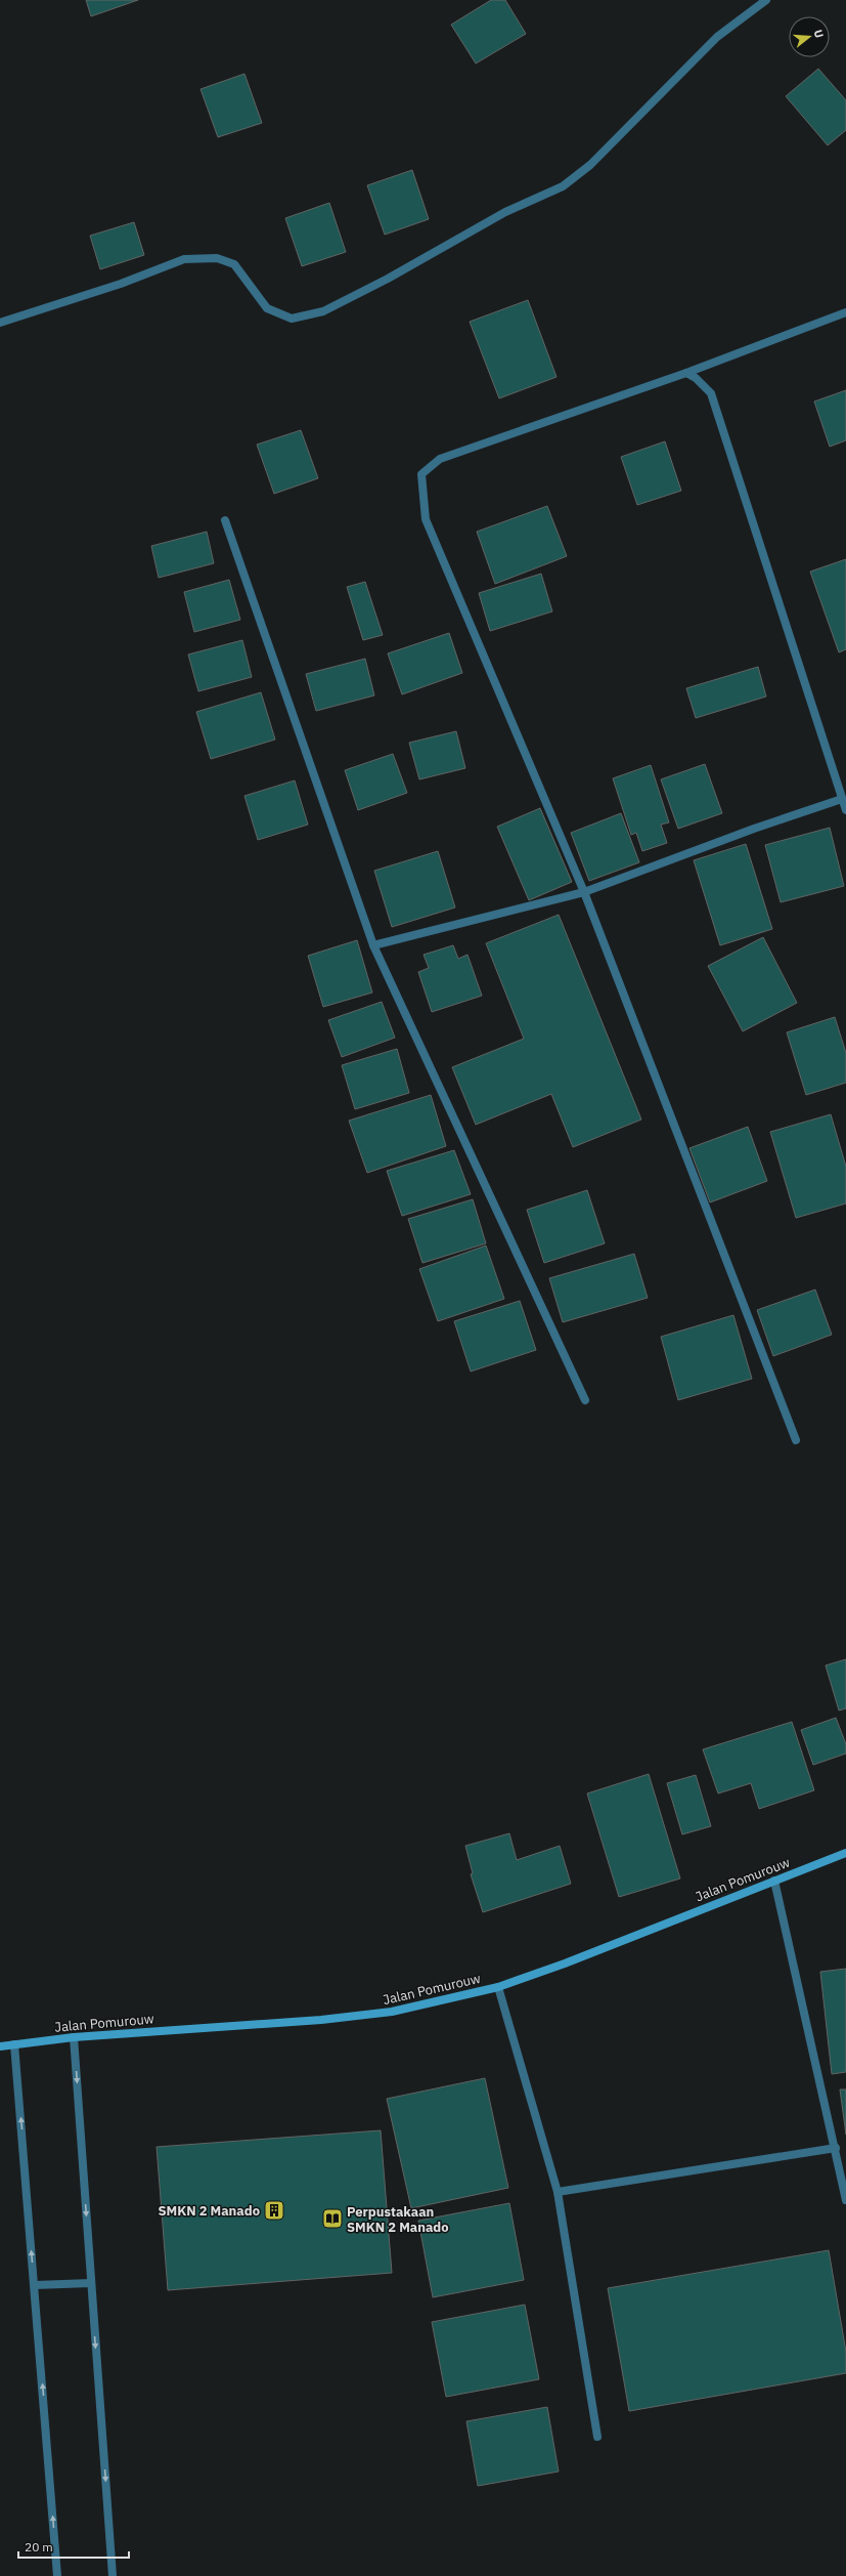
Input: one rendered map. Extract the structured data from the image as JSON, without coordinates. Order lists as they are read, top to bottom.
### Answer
{
  "streets": {
    "main road": ["Jalan Pomurouw"]
  },
  "places": {
    "building": ["SMKN 2 Manado"],
    "library": ["Perpustakaan SMKN 2 Manado"]
  },
  "scale_bar": "20 m",
  "north": "right"
}
